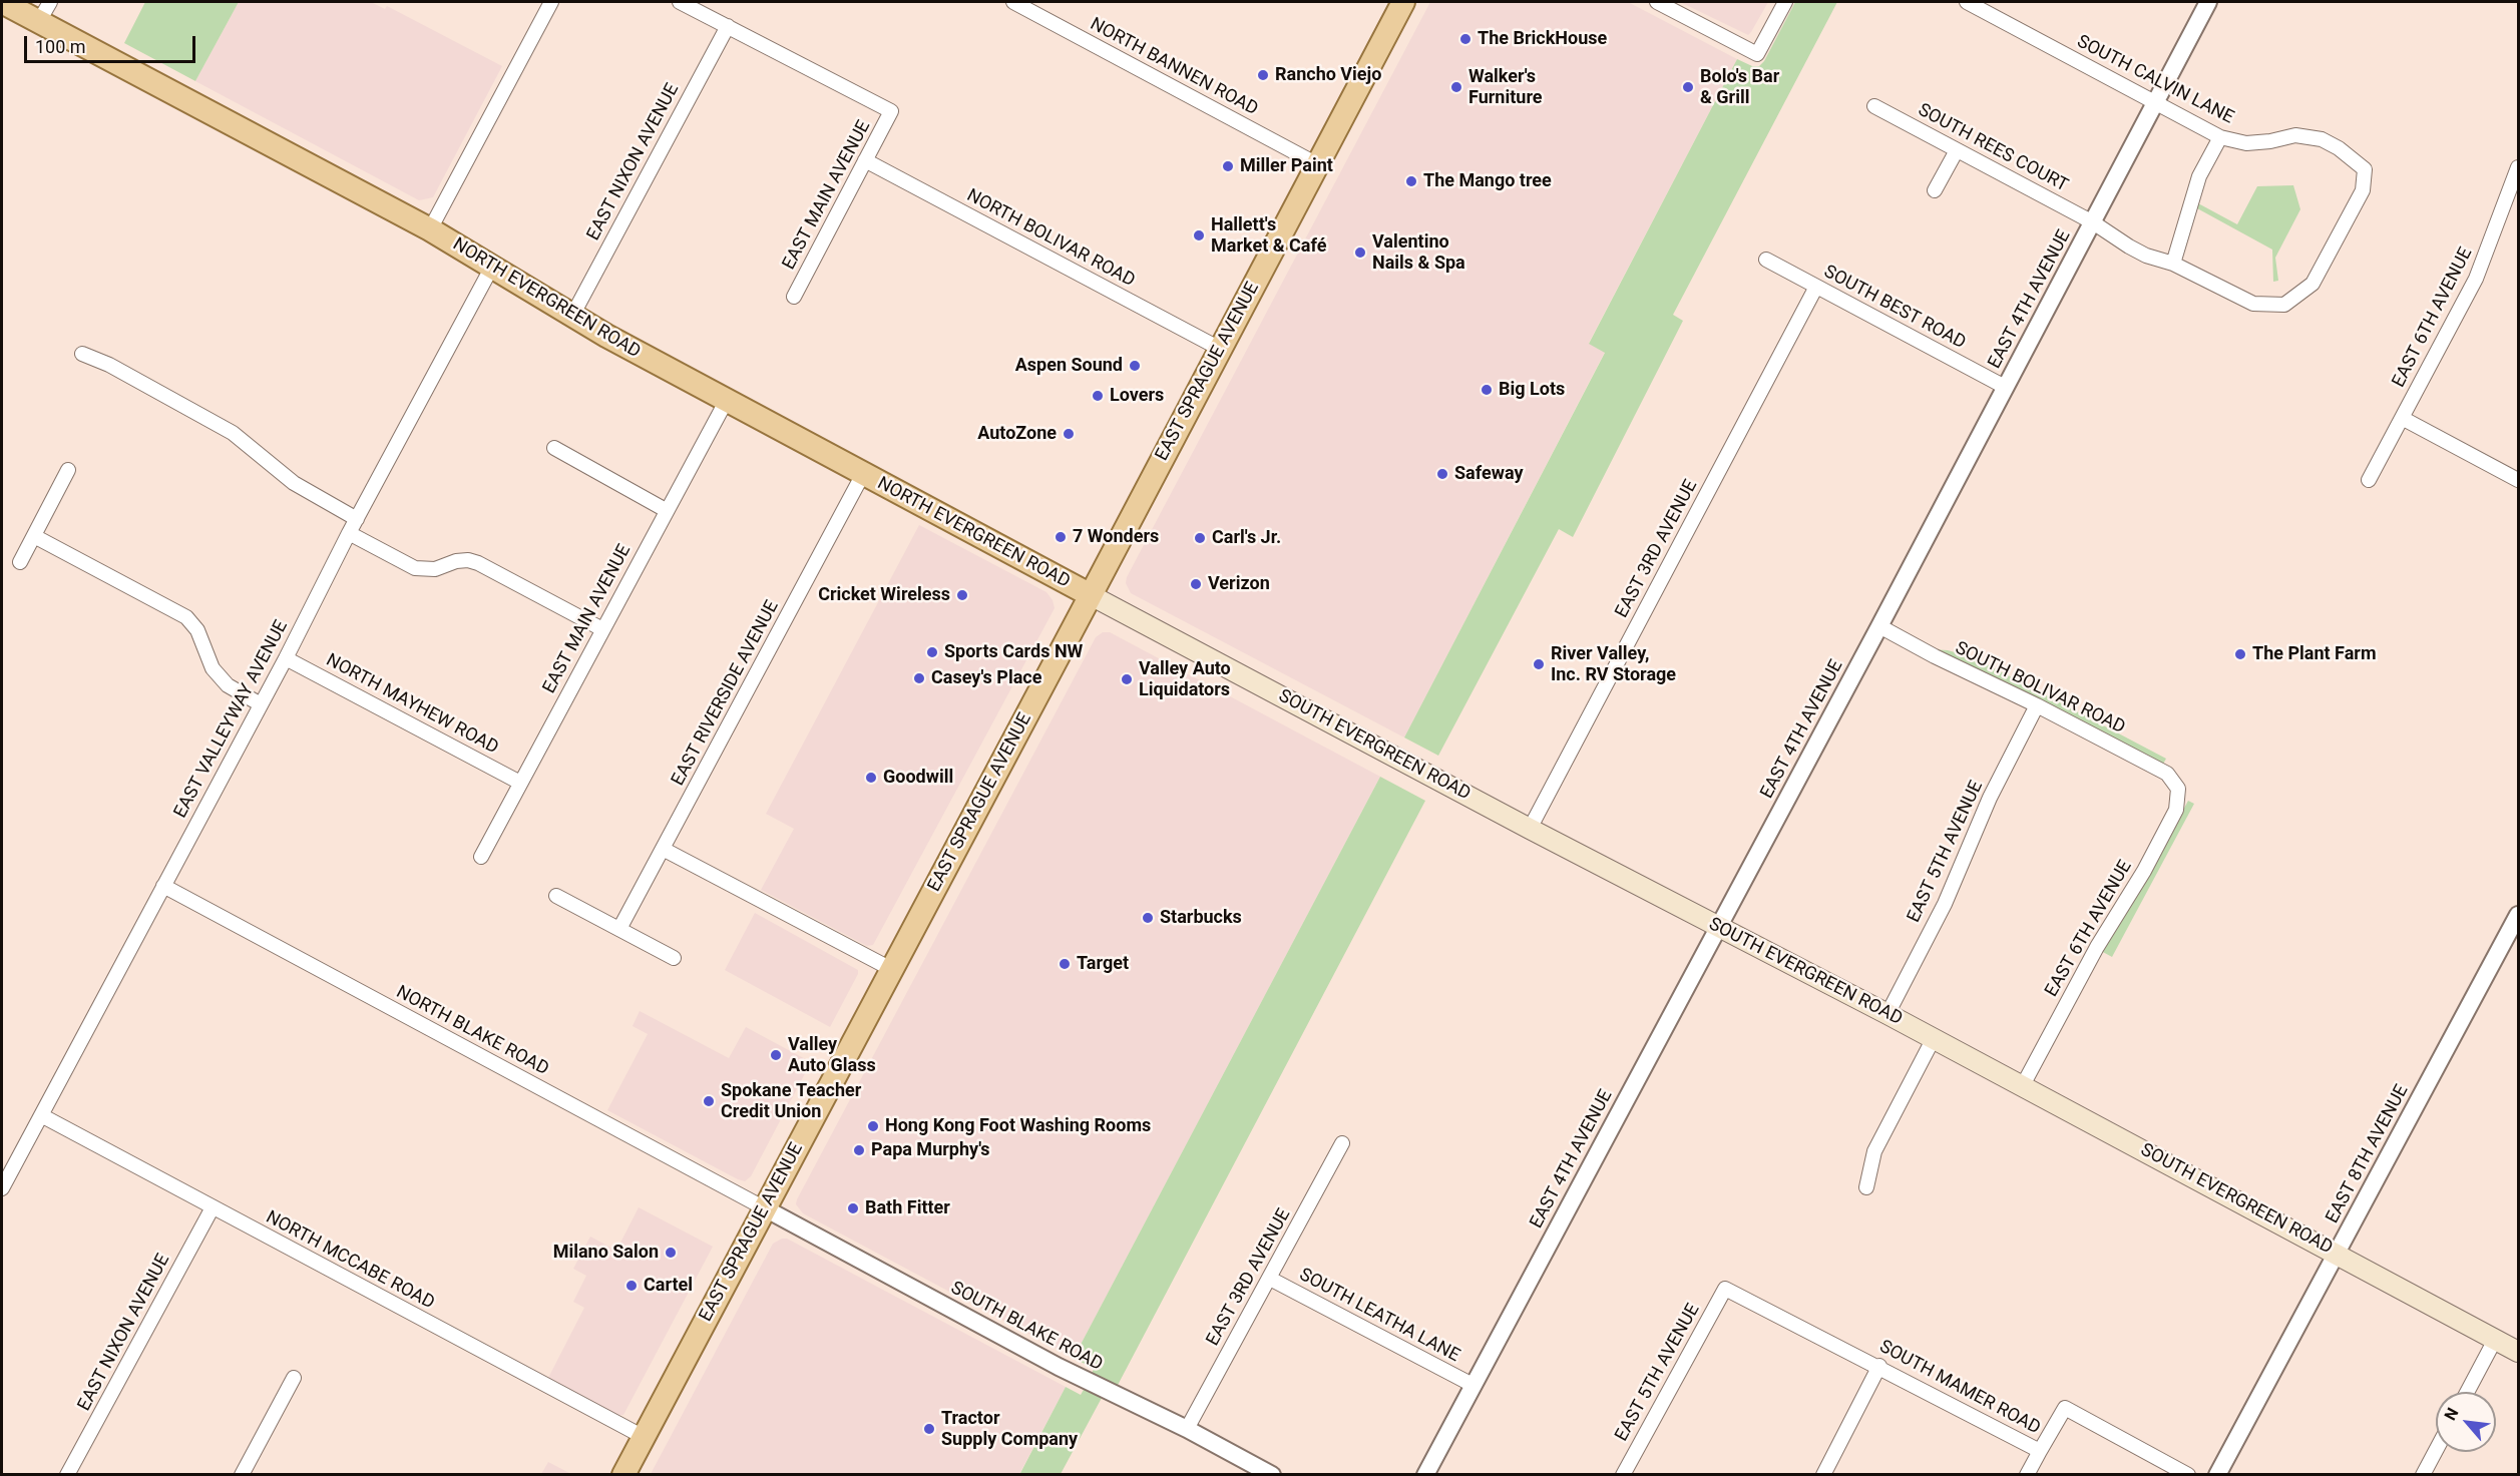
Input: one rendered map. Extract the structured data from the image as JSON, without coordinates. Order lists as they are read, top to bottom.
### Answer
{
  "streets": {
    "main road": ["NORTH EVERGREEN ROAD", "EAST SPRAGUE AVENUE", "SOUTH EVERGREEN ROAD"],
    "street": [
      "NORTH BANNEN ROAD",
      "SOUTH CALVIN LANE",
      "SOUTH REES COURT",
      "EAST NIXON AVENUE",
      "EAST MAIN AVENUE",
      "NORTH BOLIVAR ROAD",
      "EAST 4TH AVENUE",
      "SOUTH BEST ROAD",
      "EAST 6TH AVENUE",
      "EAST 3RD AVENUE",
      "SOUTH BOLIVAR ROAD",
      "EAST RIVERSIDE AVENUE",
      "NORTH MAYHEW ROAD",
      "EAST VALLEYWAY AVENUE",
      "EAST 5TH AVENUE",
      "NORTH BLAKE ROAD",
      "EAST 8TH AVENUE",
      "NORTH MCCABE ROAD",
      "SOUTH LEATHA LANE",
      "SOUTH BLAKE ROAD",
      "SOUTH MAMER ROAD"
    ]
  },
  "crossings": [
    ["NORTH BANNEN ROAD", "EAST SPRAGUE AVENUE"],
    ["SOUTH CALVIN LANE", "SOUTH REES COURT"],
    ["SOUTH CALVIN LANE", "EAST 4TH AVENUE"],
    ["SOUTH REES COURT", "EAST 4TH AVENUE"],
    ["EAST NIXON AVENUE", "EAST MAIN AVENUE"],
    ["EAST NIXON AVENUE", "NORTH EVERGREEN ROAD"],
    ["EAST NIXON AVENUE", "NORTH MCCABE ROAD"],
    ["EAST MAIN AVENUE", "NORTH BOLIVAR ROAD"],
    ["EAST MAIN AVENUE", "NORTH EVERGREEN ROAD"],
    ["EAST MAIN AVENUE", "NORTH MAYHEW ROAD"],
    ["NORTH BOLIVAR ROAD", "EAST SPRAGUE AVENUE"],
    ["NORTH EVERGREEN ROAD", "EAST SPRAGUE AVENUE"],
    ["NORTH EVERGREEN ROAD", "EAST RIVERSIDE AVENUE"],
    ["NORTH EVERGREEN ROAD", "EAST VALLEYWAY AVENUE"],
    ["NORTH EVERGREEN ROAD", "SOUTH EVERGREEN ROAD"],
    ["EAST 4TH AVENUE", "SOUTH BEST ROAD"],
    ["EAST 4TH AVENUE", "SOUTH BOLIVAR ROAD"],
    ["EAST 4TH AVENUE", "SOUTH EVERGREEN ROAD"],
    ["EAST 4TH AVENUE", "SOUTH LEATHA LANE"],
    ["SOUTH BEST ROAD", "EAST 3RD AVENUE"],
    ["EAST 6TH AVENUE", "SOUTH BOLIVAR ROAD"],
    ["EAST 6TH AVENUE", "SOUTH EVERGREEN ROAD"],
    ["EAST SPRAGUE AVENUE", "SOUTH EVERGREEN ROAD"],
    ["EAST SPRAGUE AVENUE", "NORTH BLAKE ROAD"],
    ["EAST SPRAGUE AVENUE", "NORTH MCCABE ROAD"],
    ["EAST SPRAGUE AVENUE", "SOUTH BLAKE ROAD"],
    ["EAST 3RD AVENUE", "SOUTH EVERGREEN ROAD"],
    ["EAST 3RD AVENUE", "SOUTH LEATHA LANE"],
    ["EAST 3RD AVENUE", "SOUTH BLAKE ROAD"],
    ["SOUTH BOLIVAR ROAD", "EAST 5TH AVENUE"],
    ["NORTH MAYHEW ROAD", "EAST VALLEYWAY AVENUE"],
    ["EAST VALLEYWAY AVENUE", "NORTH BLAKE ROAD"],
    ["EAST VALLEYWAY AVENUE", "NORTH MCCABE ROAD"],
    ["SOUTH EVERGREEN ROAD", "EAST 5TH AVENUE"],
    ["SOUTH EVERGREEN ROAD", "EAST 8TH AVENUE"],
    ["EAST 5TH AVENUE", "SOUTH MAMER ROAD"],
    ["NORTH BLAKE ROAD", "SOUTH BLAKE ROAD"]
  ],
  "places": [
    "The BrickHouse",
    "Rancho Viejo",
    "Walker's Furniture",
    "Bolo's Bar & Grill",
    "Miller Paint",
    "The Mango tree",
    "Hallett's Market & Café",
    "Valentino Nails & Spa",
    "Aspen Sound",
    "Big Lots",
    "Lovers",
    "AutoZone",
    "Safeway",
    "7 Wonders",
    "Carl's Jr.",
    "Verizon",
    "Cricket Wireless",
    "Sports Cards NW",
    "The Plant Farm",
    "River Valley, Inc. RV Storage",
    "Casey's Place",
    "Valley Auto Liquidators",
    "Goodwill",
    "Starbucks",
    "Target",
    "Valley Auto Glass",
    "Spokane Teacher Credit Union",
    "Hong Kong Foot Washing Rooms",
    "Papa Murphy's",
    "Bath Fitter",
    "Milano Salon",
    "Cartel",
    "Tractor Supply Company"
  ],
  "scale_bar": "100 m",
  "north": "top left"
}
